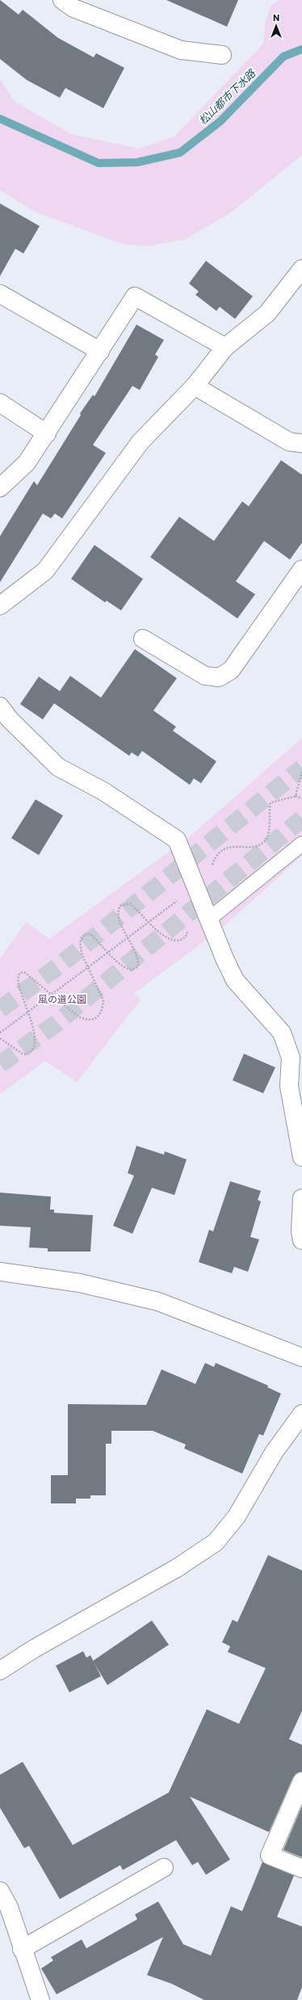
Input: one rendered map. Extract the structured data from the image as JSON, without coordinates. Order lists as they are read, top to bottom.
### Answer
{
  "water": ["松山都市下水路"],
  "parks": ["風の道公園"],
  "north": "top"
}
